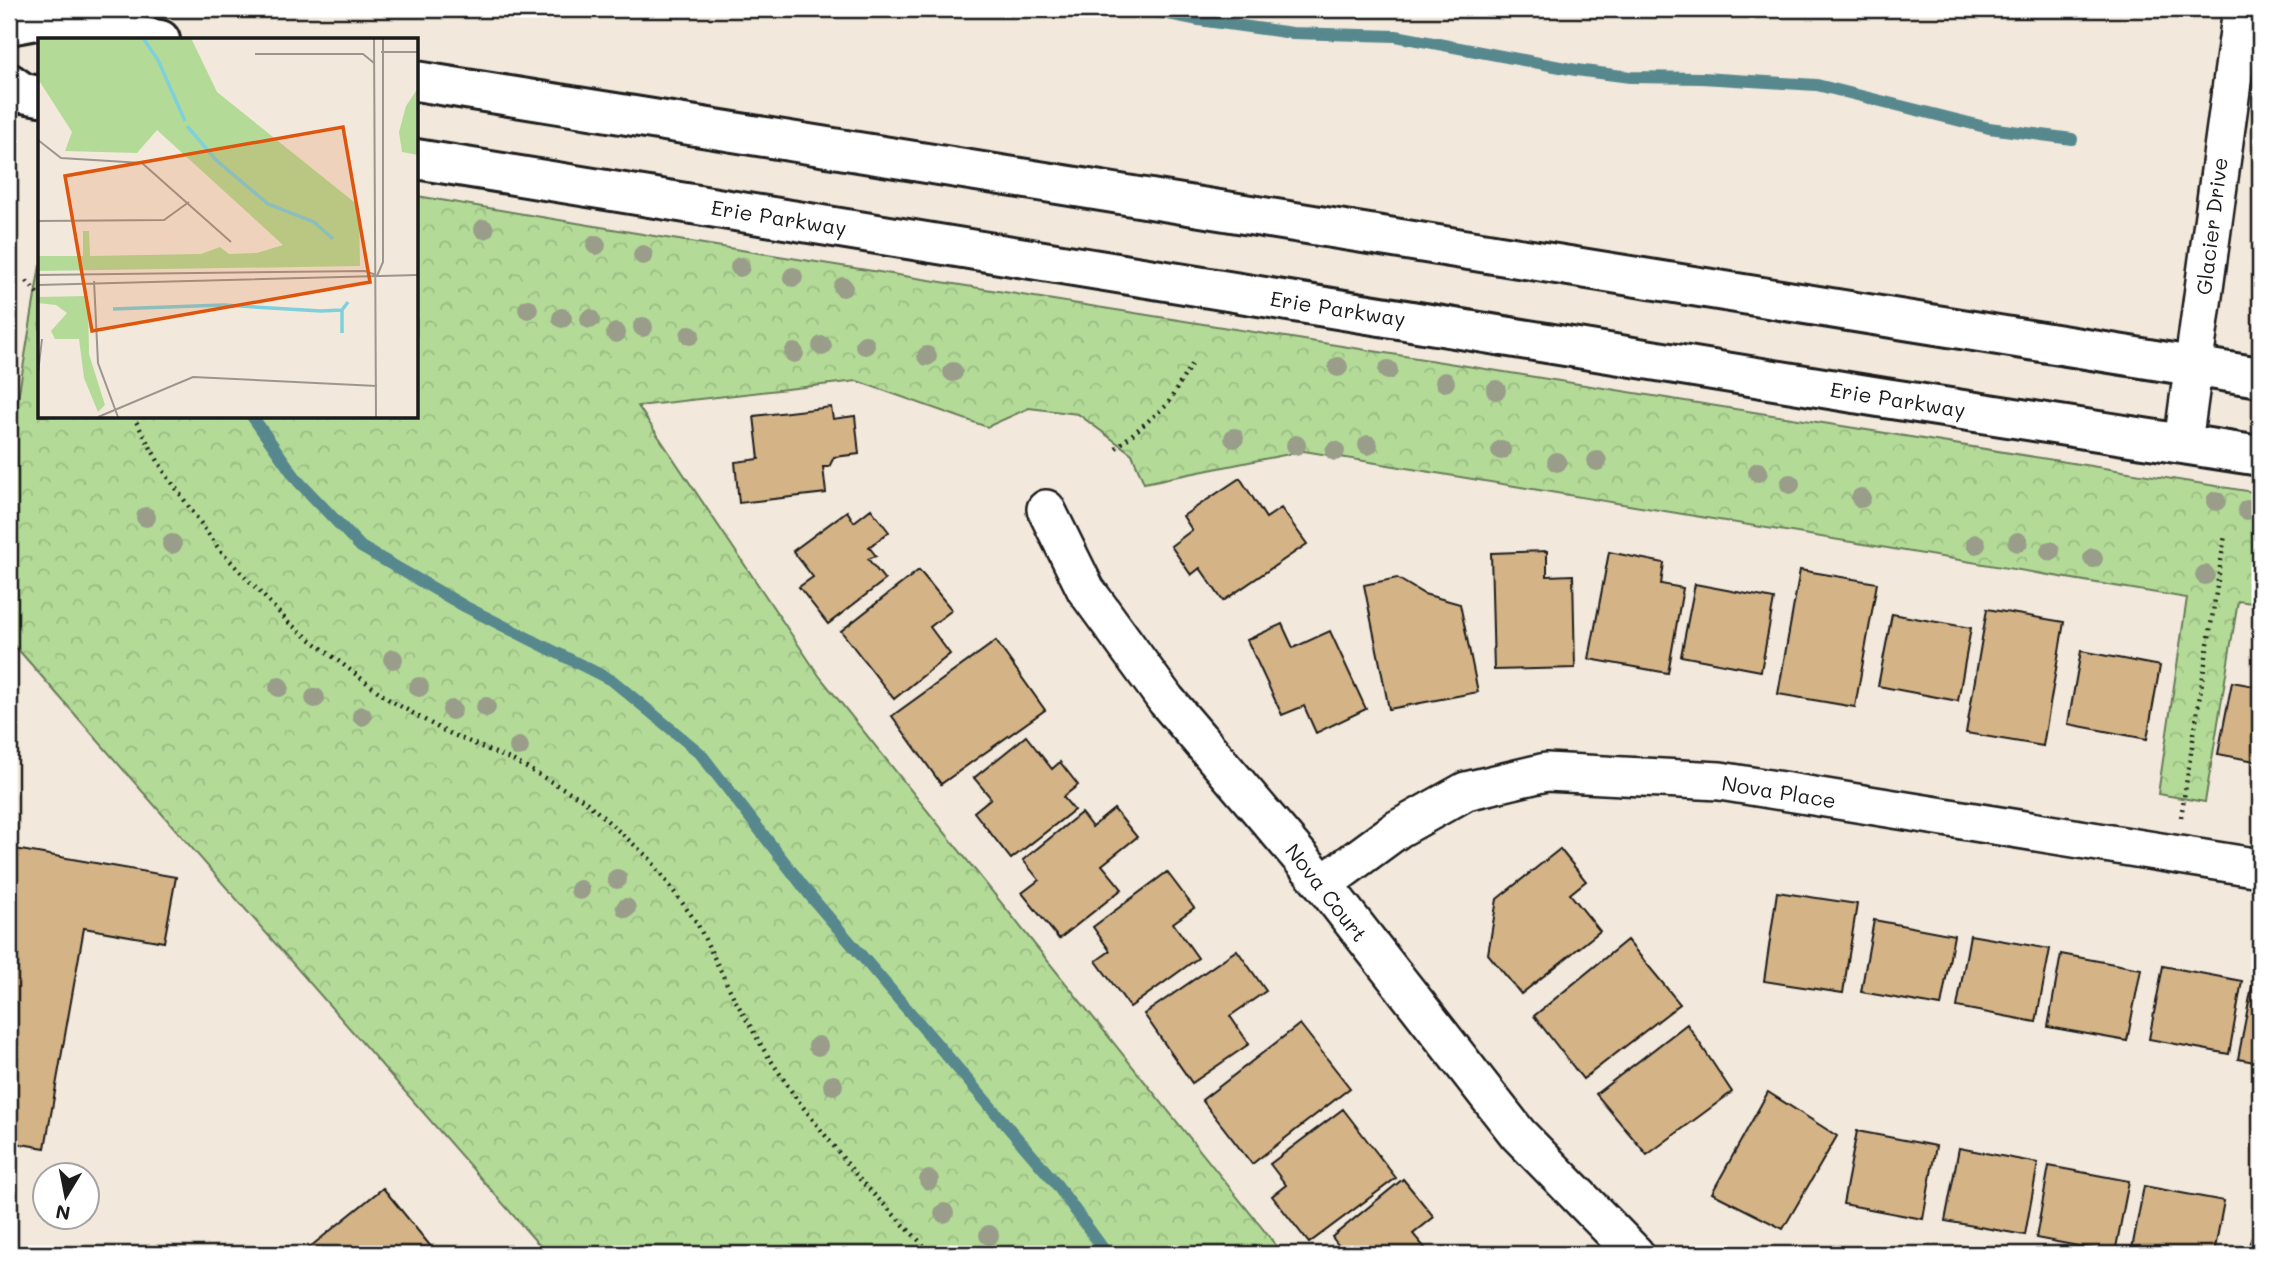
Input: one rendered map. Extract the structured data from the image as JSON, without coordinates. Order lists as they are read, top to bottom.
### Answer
{
  "streets": {
    "main road": ["Erie Parkway"],
    "street": ["Glacier Drive", "Nova Place", "Nova Court"]
  },
  "crossings": [
    ["Erie Parkway", "Glacier Drive"],
    ["Nova Place", "Nova Court"]
  ],
  "north": "bottom"
}
